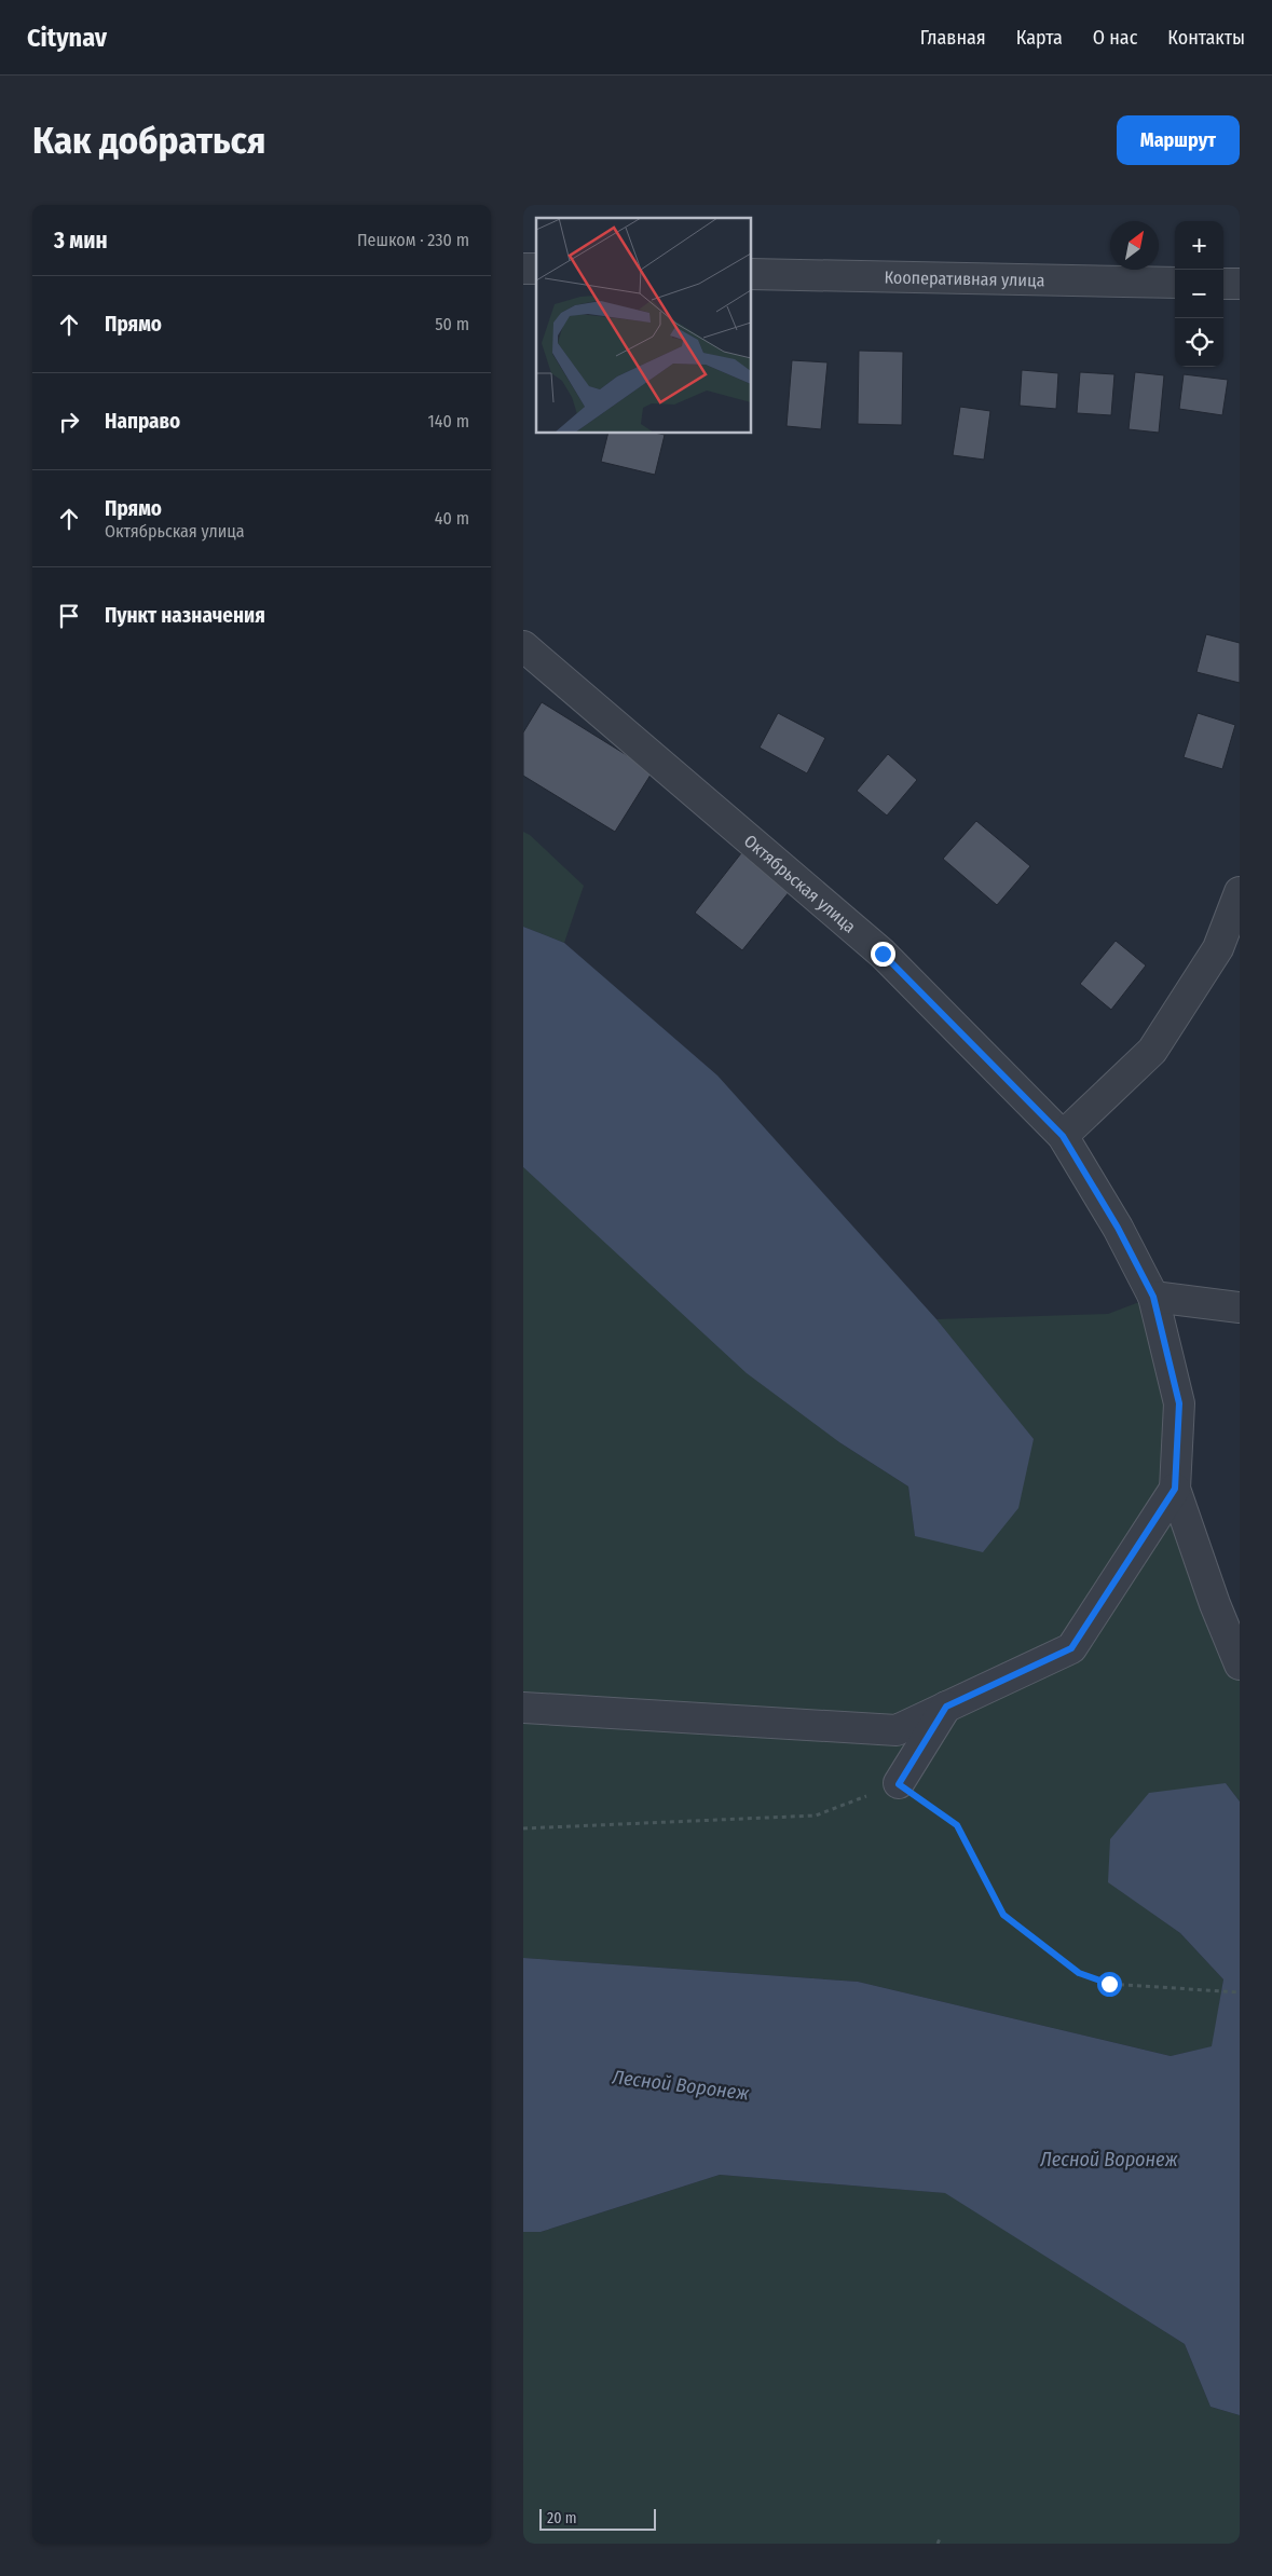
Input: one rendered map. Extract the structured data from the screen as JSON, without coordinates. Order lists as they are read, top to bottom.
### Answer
{
  "streets": {
    "street": ["Кооперативная улица", "Октябрьская улица"]
  },
  "water": ["Лесной Воронеж"],
  "scale_bar": "20 m",
  "north": "top right",
  "page": {
    "header": "Citynav",
    "nav": [
      "Главная",
      "Карта",
      "О нас",
      "Контакты"
    ],
    "buttons": "Маршрут",
    "title": "Как добраться",
    "heading": ["3 мин", "Пешком · 230 m"],
    "map_buttons": ["+", "−"],
    "list": [
      ["Прямо", "50 m"],
      ["Направо", "140 m"],
      ["Прямо", "Октябрьская улица", "40 m"],
      "Пункт назначения"
    ],
    "scale": "20 m"
  }
}
